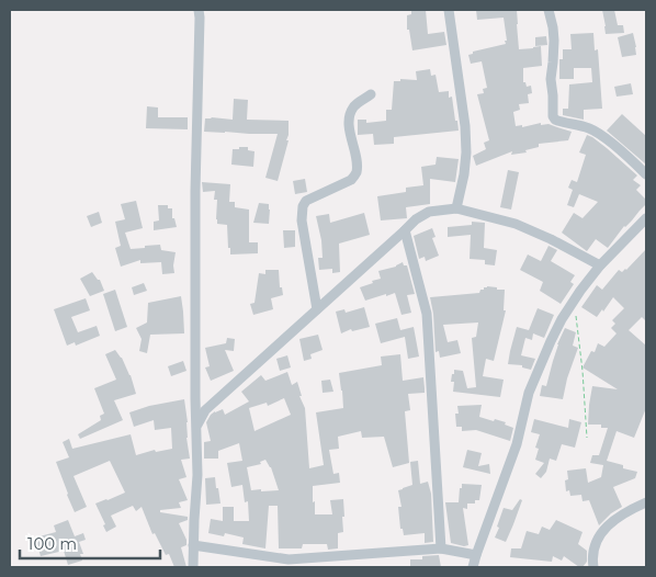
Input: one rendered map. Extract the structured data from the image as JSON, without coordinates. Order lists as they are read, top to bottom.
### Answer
{
  "scale_bar": "100 m"
}
